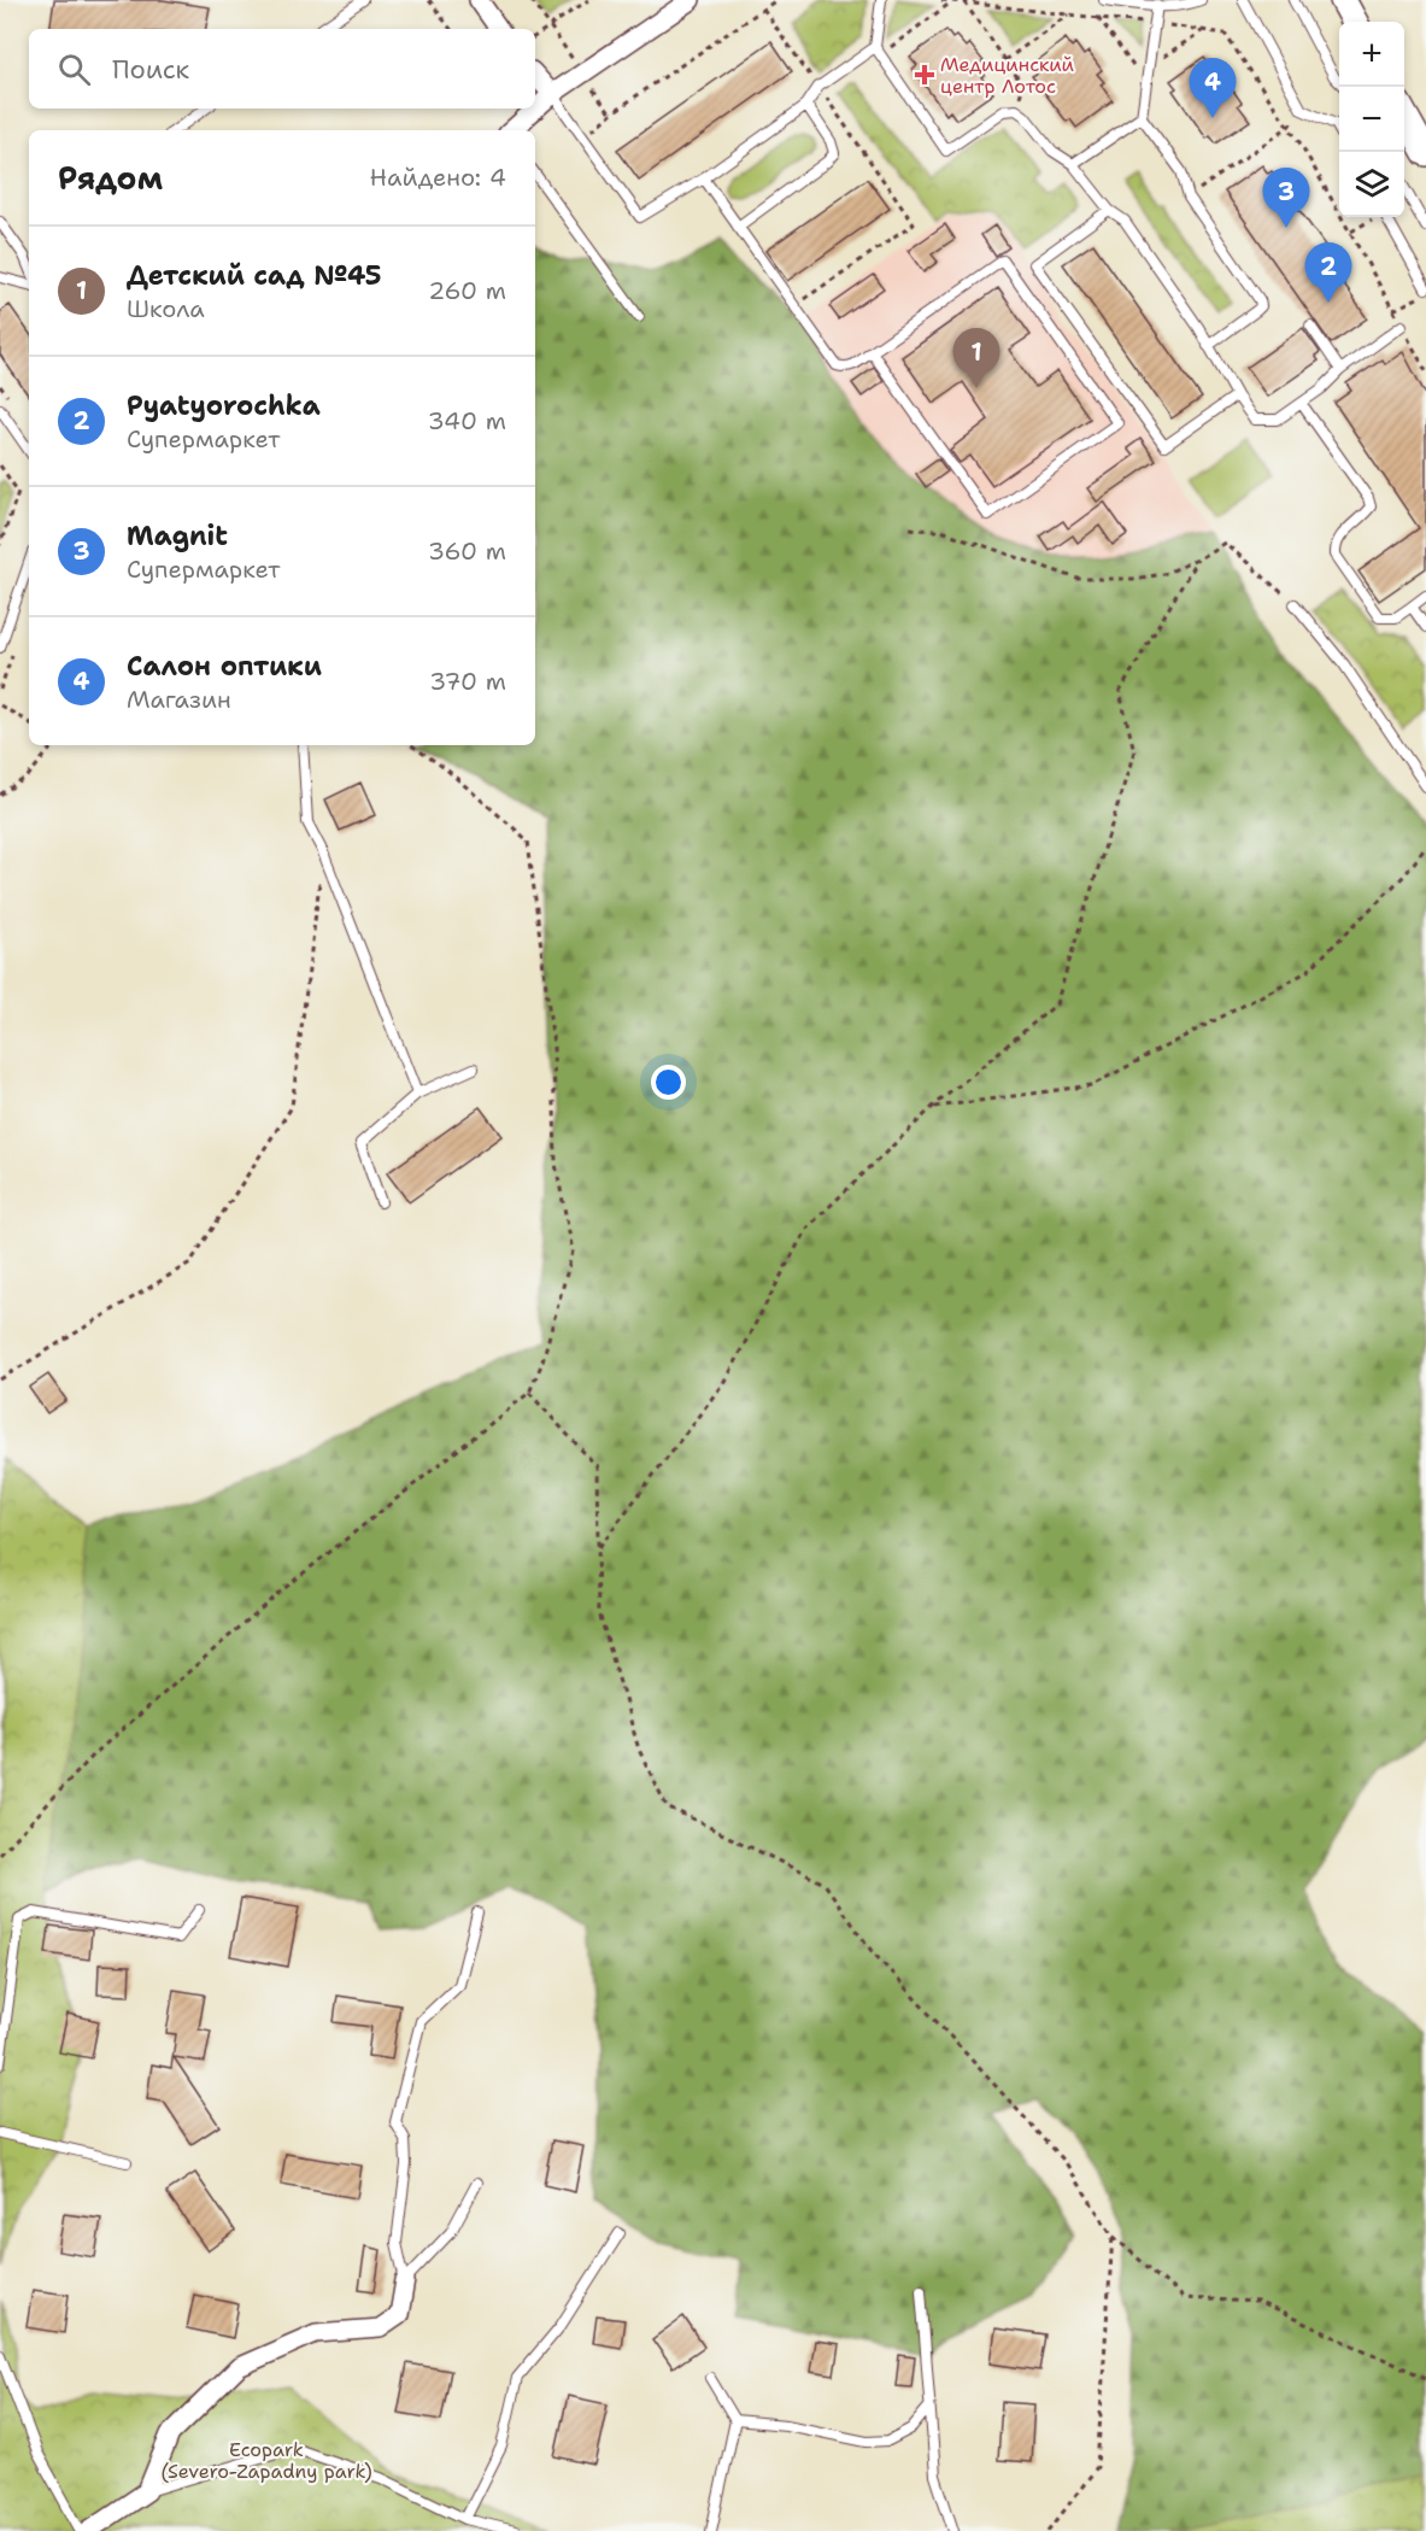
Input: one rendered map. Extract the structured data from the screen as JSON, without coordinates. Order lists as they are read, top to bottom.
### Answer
{
  "parks": ["Ecopark (Severo-Zapadny park)"],
  "places": {
    "health": ["Медицинский центр Лотос"]
  },
  "page": {
    "map_buttons": ["+", "−"],
    "search": "Поиск",
    "pins": [
      "4",
      "3",
      "2",
      "1"
    ],
    "heading": ["Рядом", "Найдено: 4"],
    "list": [
      {
        "mark": "1",
        "name": "Детский сад №45",
        "note": "Школа",
        "value": "260 m"
      },
      {
        "mark": "2",
        "name": "Pyatyorochka",
        "note": "Супермаркет",
        "value": "340 m"
      },
      {
        "mark": "3",
        "name": "Magnit",
        "note": "Супермаркет",
        "value": "360 m"
      },
      {
        "mark": "4",
        "name": "Салон оптики",
        "note": "Магазин",
        "value": "370 m"
      }
    ]
  }
}
